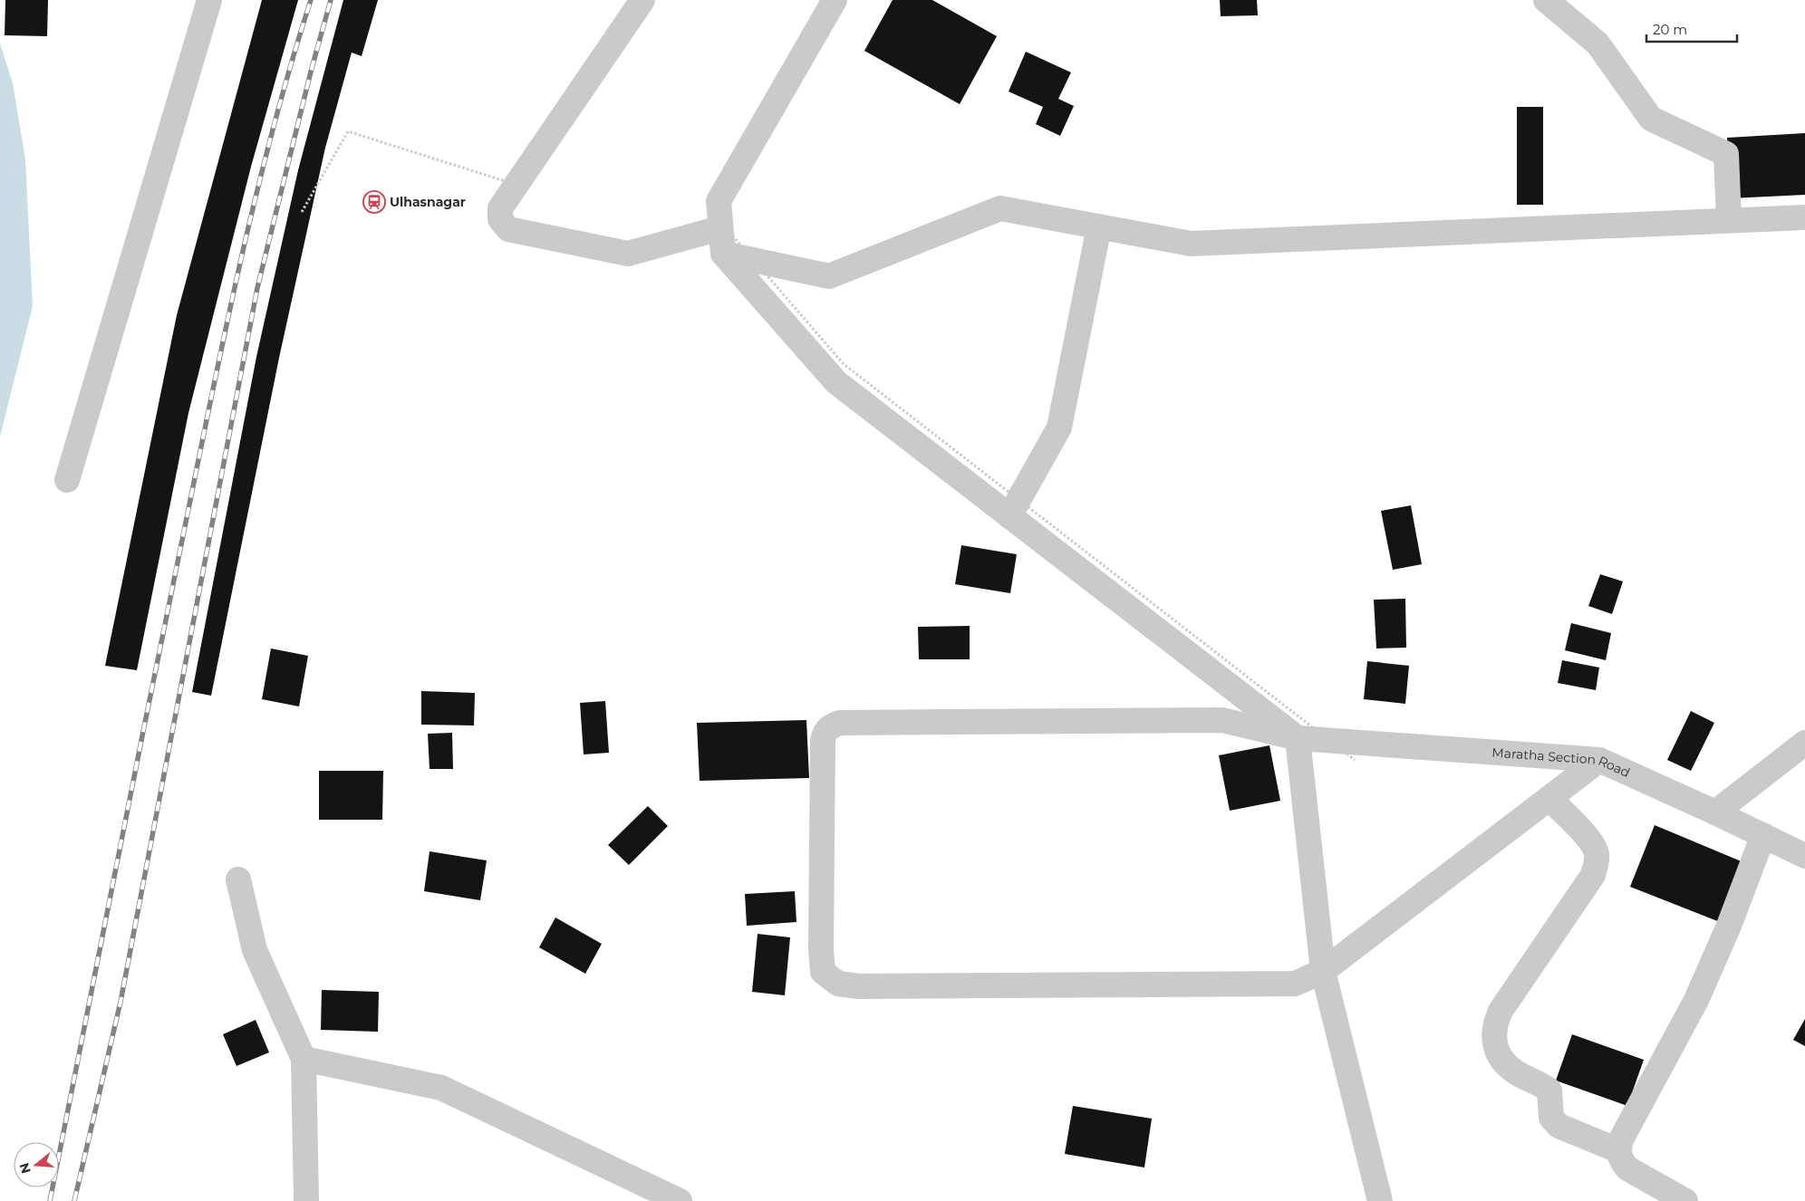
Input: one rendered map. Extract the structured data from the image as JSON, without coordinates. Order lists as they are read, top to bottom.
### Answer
{
  "streets": {
    "street": ["Maratha Section Road"]
  },
  "places": {
    "station": ["Ulhasnagar"]
  },
  "scale_bar": "20 m",
  "north": "left"
}
